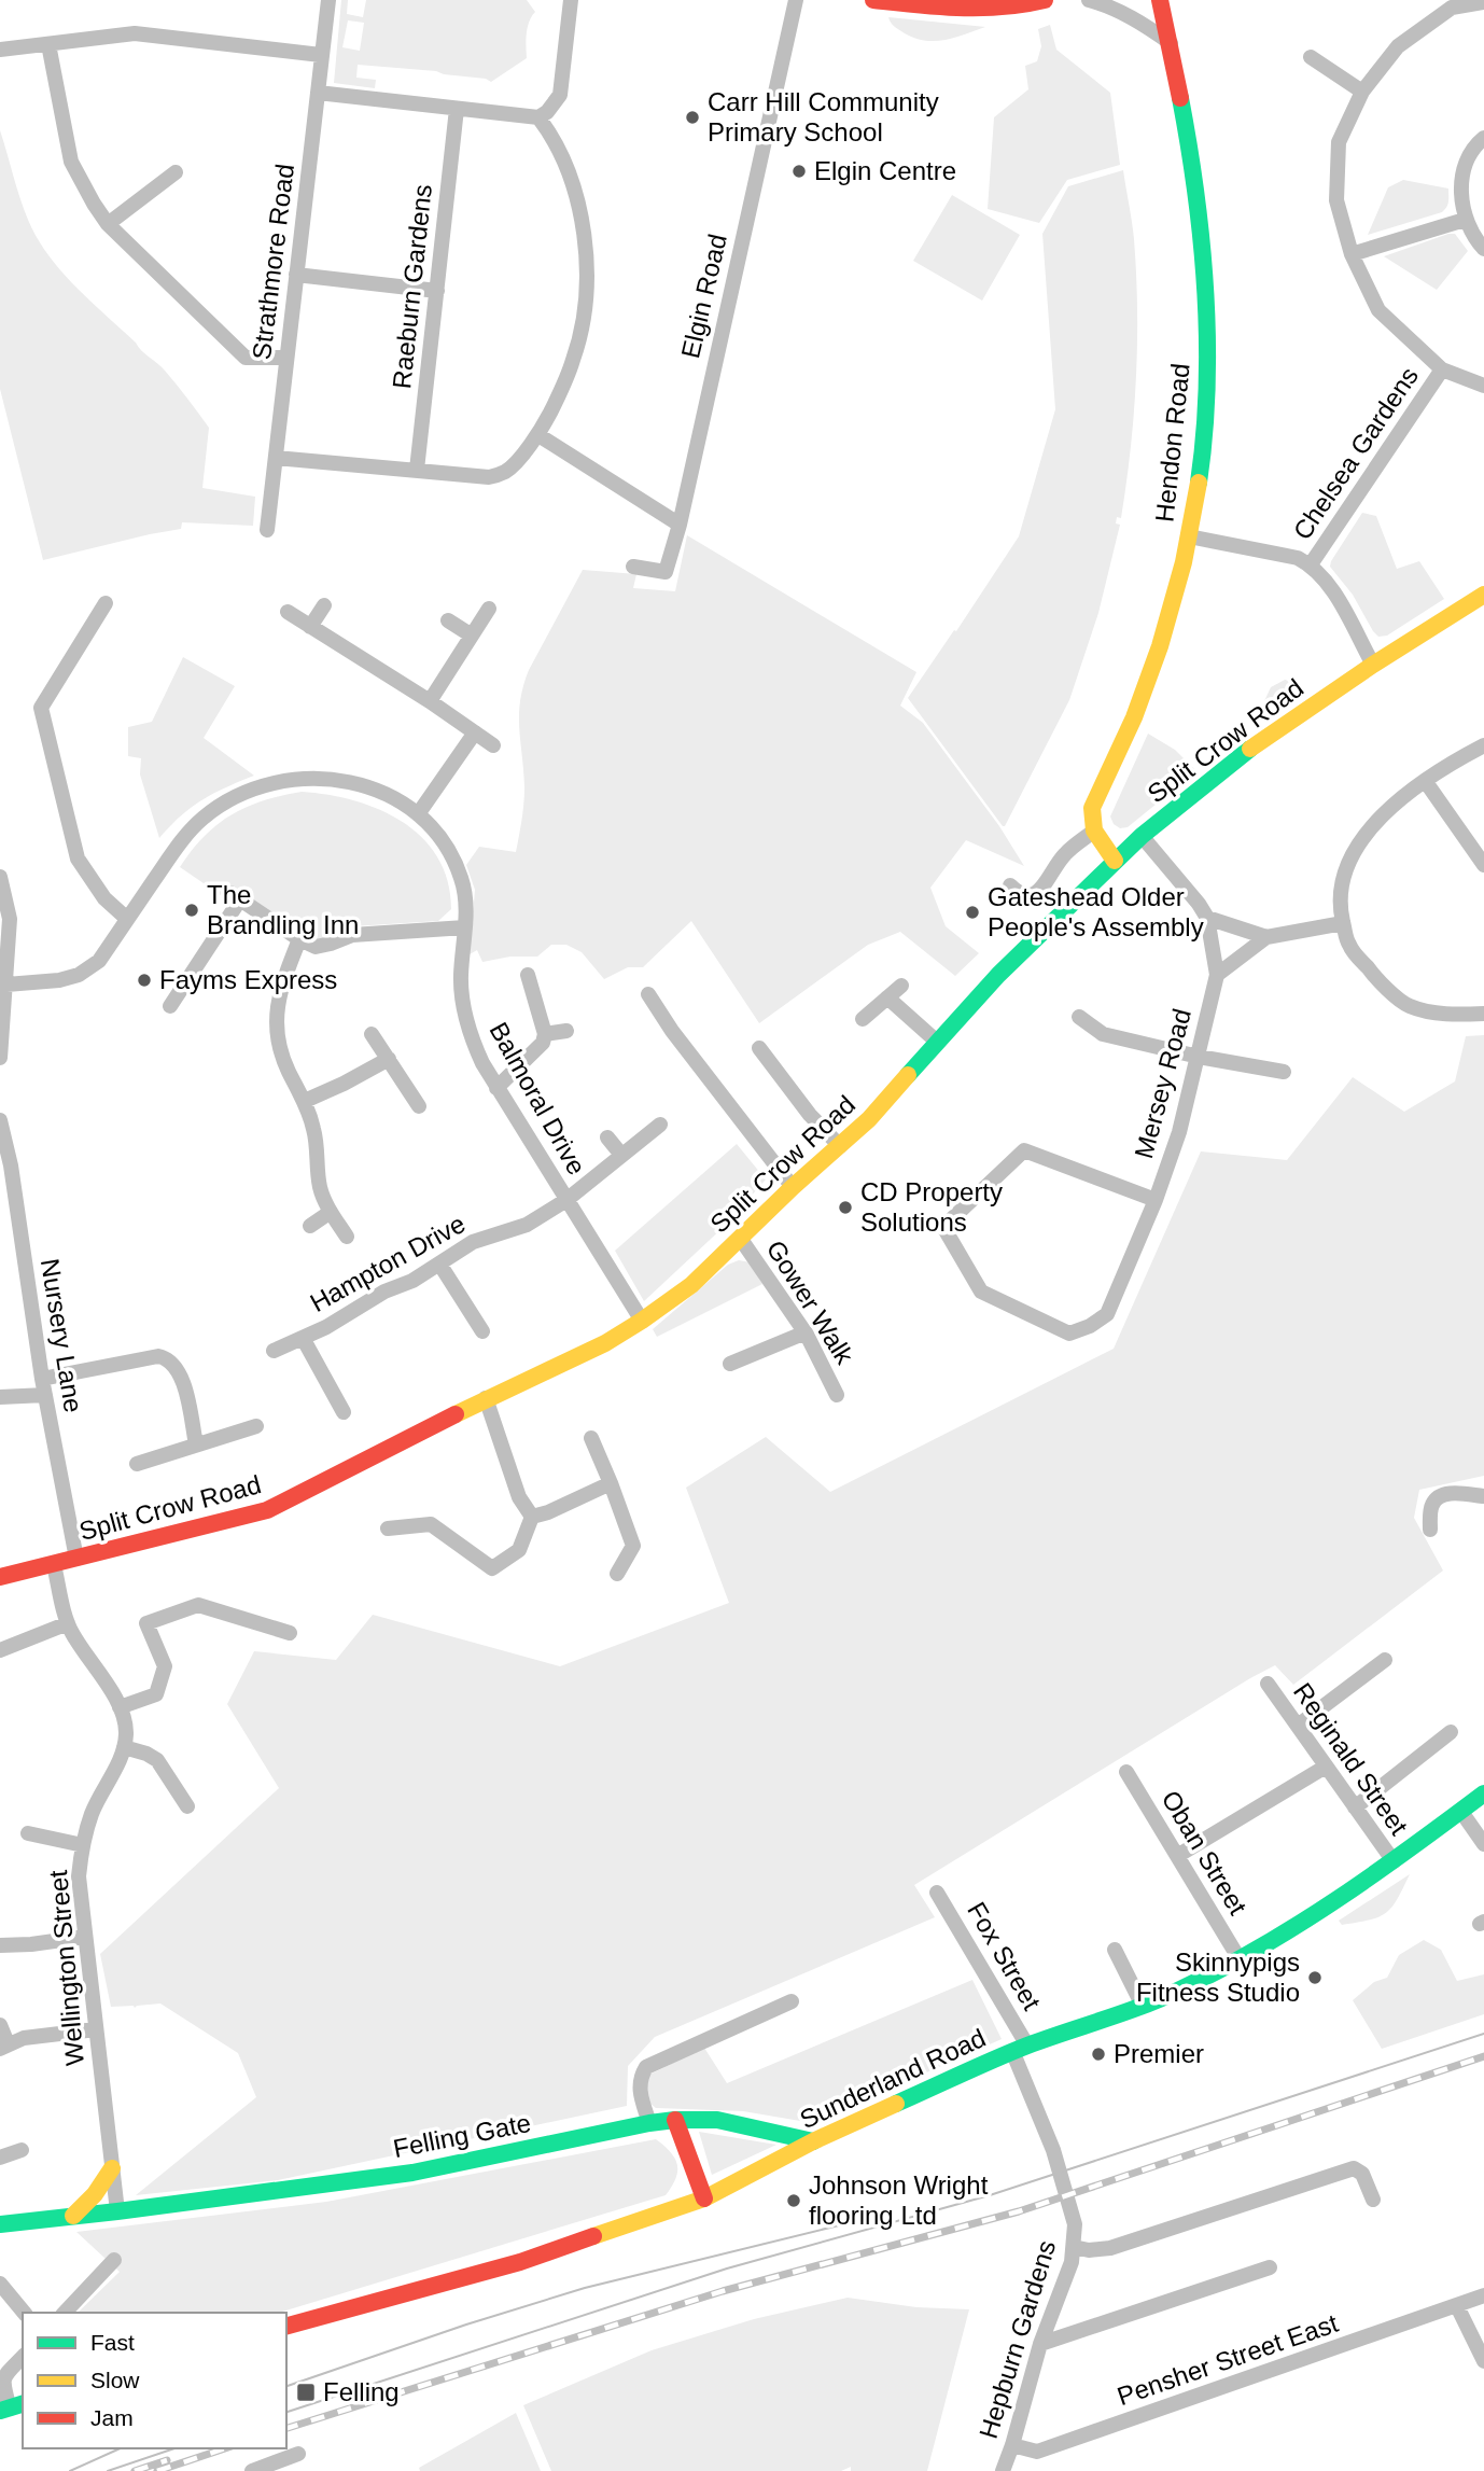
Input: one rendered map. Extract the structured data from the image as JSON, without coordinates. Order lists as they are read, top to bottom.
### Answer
{
  "streets": {
    "street": [
      "Strathmore Road",
      "Raeburn Gardens",
      "Elgin Road",
      "Hendon Road",
      "Chelsea Gardens",
      "Split Crow Road",
      "Mersey Road",
      "Balmoral Drive",
      "Hampton Drive",
      "Gower Walk",
      "Nursery Lane",
      "Reginald Street",
      "Oban Street",
      "Fox Street",
      "Wellington Street",
      "Sunderland Road",
      "Felling Gate",
      "Hepburn Gardens",
      "Pensher Street East"
    ]
  },
  "crossings": [
    ["Split Crow Road", "Mersey Road"],
    ["Split Crow Road", "Balmoral Drive"],
    ["Split Crow Road", "Gower Walk"],
    ["Split Crow Road", "Nursery Lane"],
    ["Balmoral Drive", "Hampton Drive"],
    ["Reginald Street", "Sunderland Road"],
    ["Oban Street", "Sunderland Road"],
    ["Fox Street", "Sunderland Road"],
    ["Fox Street", "Hepburn Gardens"],
    ["Wellington Street", "Felling Gate"],
    ["Sunderland Road", "Felling Gate"],
    ["Sunderland Road", "Hepburn Gardens"],
    ["Hepburn Gardens", "Pensher Street East"]
  ],
  "places": {
    "other": [
      "Carr Hill Community Primary School",
      "Elgin Centre",
      "The Brandling Inn",
      "Gateshead Older People's Assembly",
      "Fayms Express",
      "CD Property Solutions",
      "Skinnypigs Fitness Studio",
      "Premier",
      "Johnson Wright flooring Ltd"
    ],
    "transit": ["Felling"]
  },
  "legend": ["Fast", "Slow", "Jam"]
}
